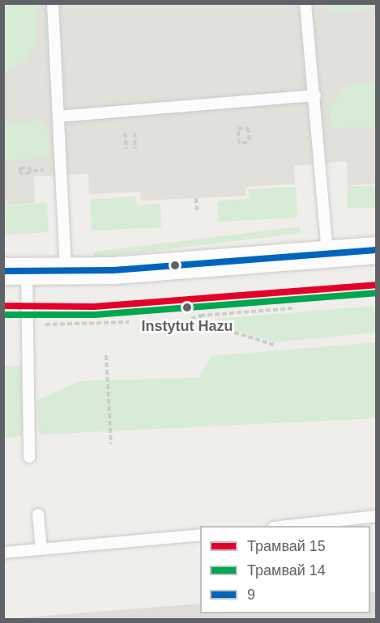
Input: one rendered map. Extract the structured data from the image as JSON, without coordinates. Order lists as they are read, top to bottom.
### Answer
{
  "places": ["Instytut Hazu"],
  "lines": ["transit line 9", "tram line 15", "tram line 14"],
  "legend": ["Трамвай 15", "Трамвай 14", "9"]
}
